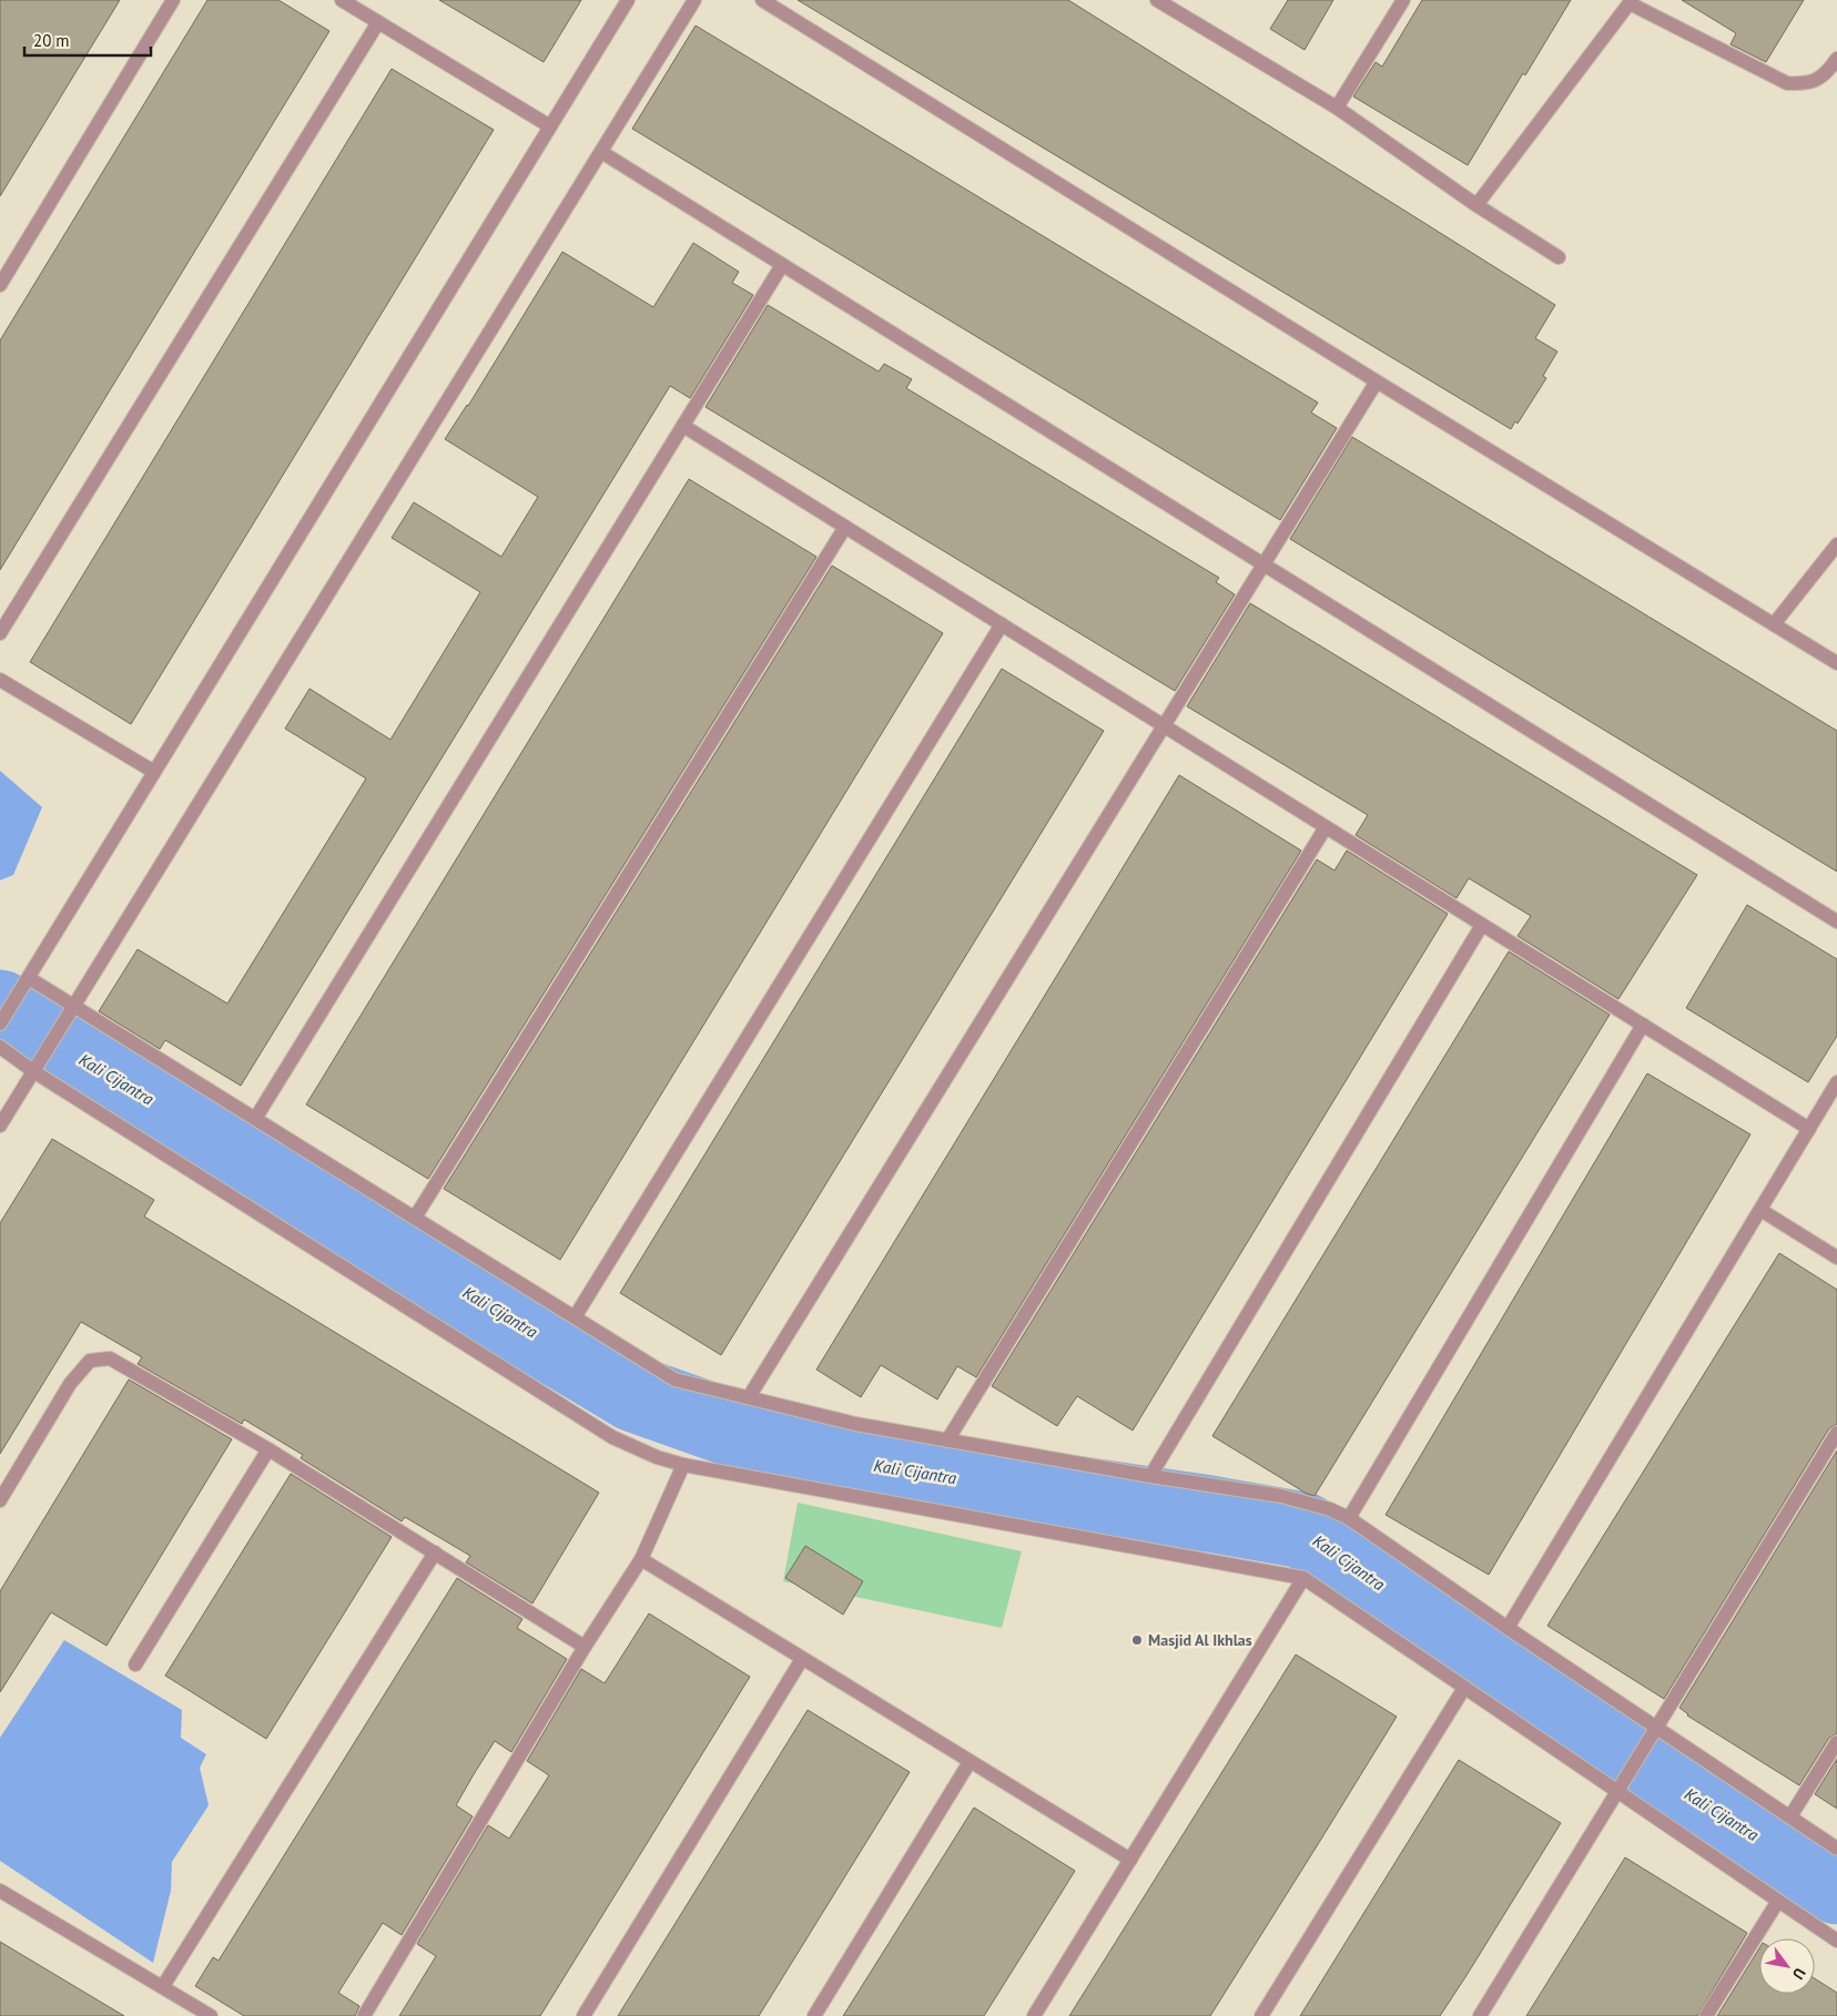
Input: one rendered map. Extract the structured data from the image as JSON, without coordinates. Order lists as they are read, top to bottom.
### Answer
{
  "water": ["Kali Cijantra"],
  "places": ["Masjid Al Ikhlas"],
  "scale_bar": "20 m",
  "north": "bottom right"
}
